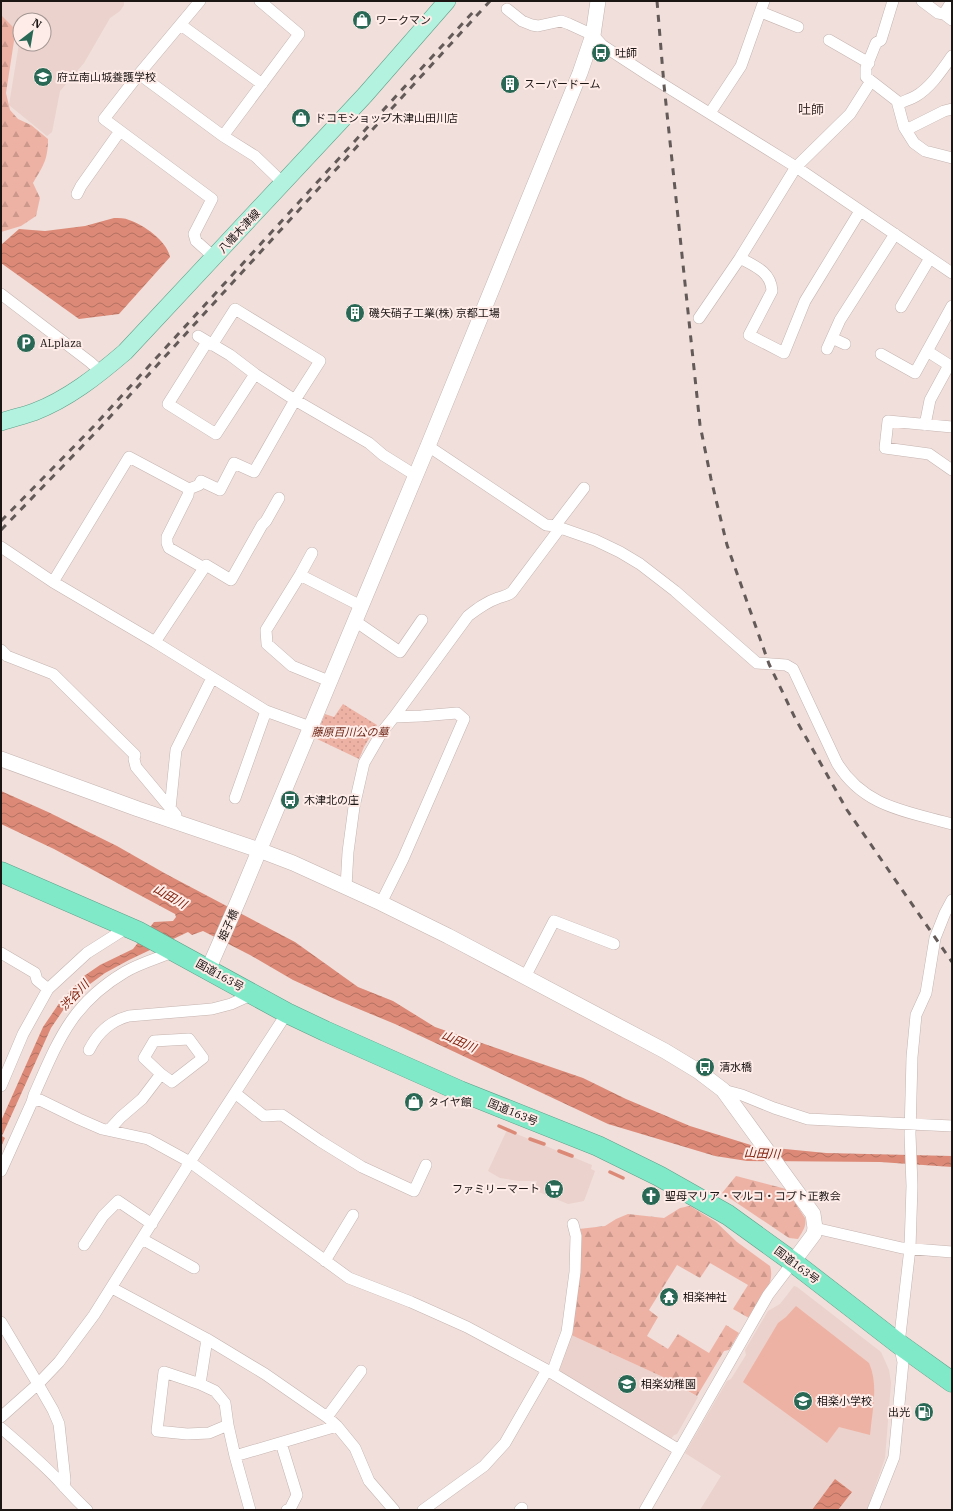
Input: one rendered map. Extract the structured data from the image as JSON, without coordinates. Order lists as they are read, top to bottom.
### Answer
{
  "streets": {
    "highway": ["国道163号"],
    "main road": ["八幡木津線"],
    "street": ["姫子橋"]
  },
  "crossings": [
    ["姫子橋", "国道163号"]
  ],
  "districts": ["吐師"],
  "water": ["山田川", "渋谷川"],
  "parks": ["藤原百川公の墓"],
  "places": {
    "shop": ["ワークマン", "ドコモショップ木津山田川店", "タイヤ館"],
    "bus stop": ["吐師", "木津北の庄", "清水橋"],
    "school or university": ["府立南山城養護学校", "相楽幼稚園", "相楽小学校"],
    "building": ["スーパードーム", "磯矢硝子工業(株) 京都工場"],
    "parking": ["ALplaza"],
    "supermarket": ["ファミリーマート"],
    "church": ["聖母マリア・マルコ・コプト正教会"],
    "temple": ["相楽神社"],
    "fuel station": ["出光"]
  },
  "north": "top right"
}
